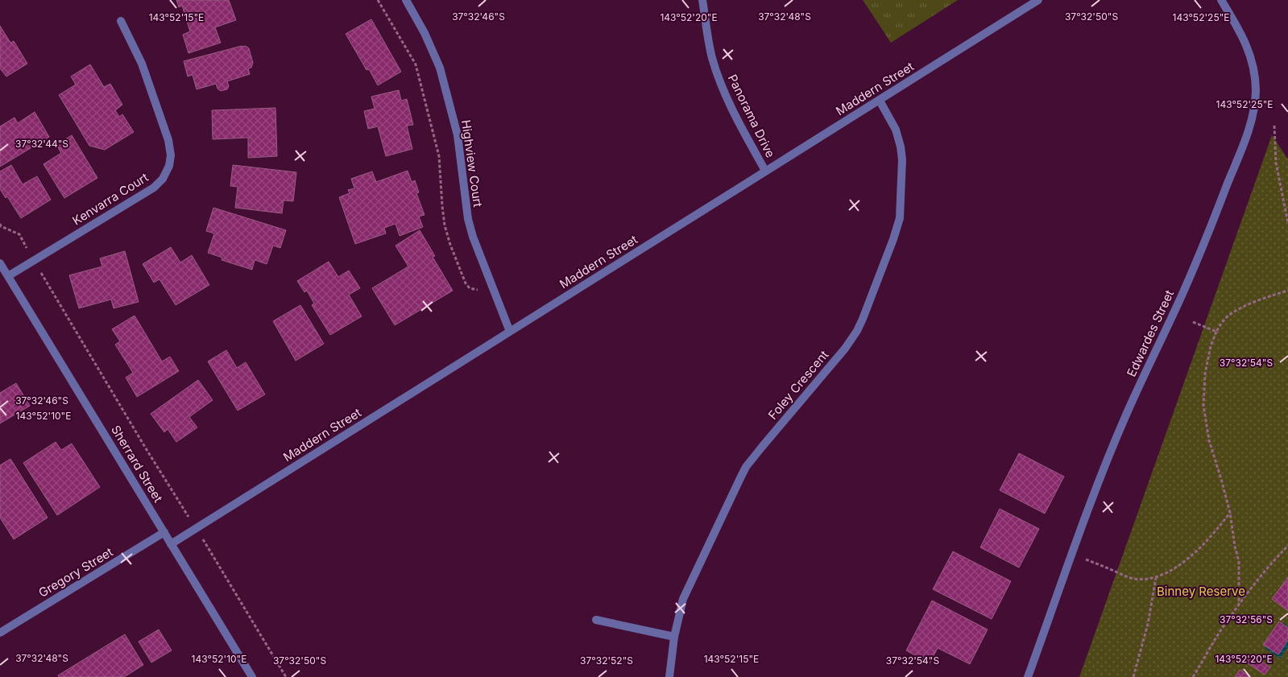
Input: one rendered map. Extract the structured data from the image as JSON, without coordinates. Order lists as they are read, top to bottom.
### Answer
{
  "streets": {
    "street": [
      "Maddern Street",
      "Panorama Drive",
      "Highview Court",
      "Kenvarra Court",
      "Edwardes Street",
      "Foley Crescent",
      "Sherrard Street",
      "Gregory Street"
    ]
  },
  "crossings": [
    ["Maddern Street", "Panorama Drive"],
    ["Maddern Street", "Highview Court"],
    ["Maddern Street", "Foley Crescent"],
    ["Maddern Street", "Sherrard Street"],
    ["Kenvarra Court", "Sherrard Street"],
    ["Sherrard Street", "Gregory Street"]
  ],
  "parks": ["Binney Reserve"],
  "coordinates": [
    "37°32'46\"S",
    "37°32'48\"S",
    "37°32'50\"S",
    "143°52'20\"E",
    "143°52'15\"E",
    "143°52'25\"E",
    "37°32'44\"S",
    "37°32'54\"S",
    "143°52'10\"E",
    "37°32'56\"S",
    "37°32'52\"S"
  ]
}
